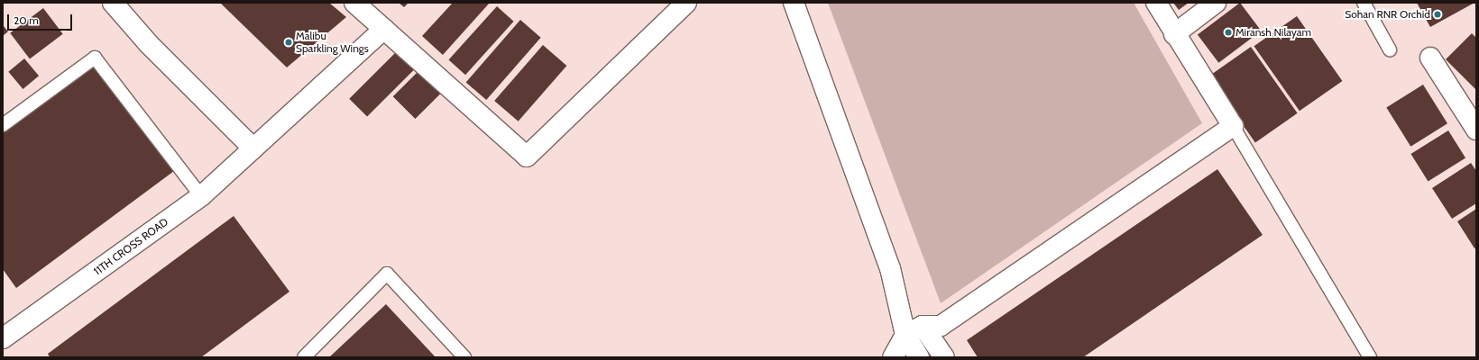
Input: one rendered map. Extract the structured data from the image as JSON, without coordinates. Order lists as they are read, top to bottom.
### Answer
{
  "streets": {
    "street": ["11TH CROSS ROAD"]
  },
  "places": ["Sohan RNR Orchid", "Miransh Nilayam", "Malibu Sparkling Wings"],
  "scale_bar": "20 m"
}
